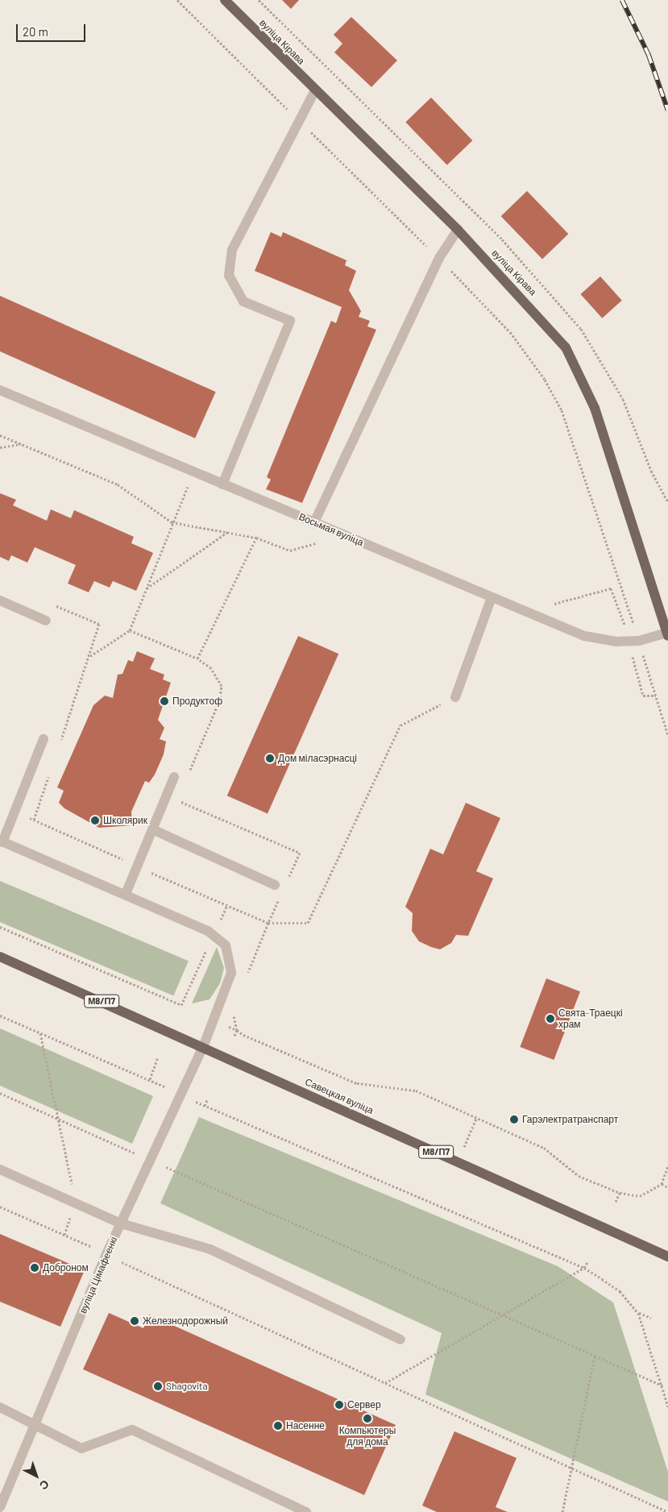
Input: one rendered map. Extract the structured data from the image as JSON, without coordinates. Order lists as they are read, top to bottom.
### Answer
{
  "streets": {
    "main road": ["вуліца Кірава", "М8/П7", "Савецкая вуліца"],
    "street": ["Восьмая вуліца", "вуліца Цімафеенкі"]
  },
  "crossings": [
    ["вуліца Кірава", "Восьмая вуліца"],
    ["Савецкая вуліца", "вуліца Цімафеенкі"]
  ],
  "places": [
    "Продуктоф",
    "Дом міласэрнасці",
    "Школярик",
    "Свята-Траецкі храм",
    "Гарэлектратранспарт",
    "Доброном",
    "Железнодорожный",
    "Shagovita",
    "Сервер",
    "Компьютеры для дома",
    "Насенне"
  ],
  "scale_bar": "20 m",
  "north": "bottom right"
}
